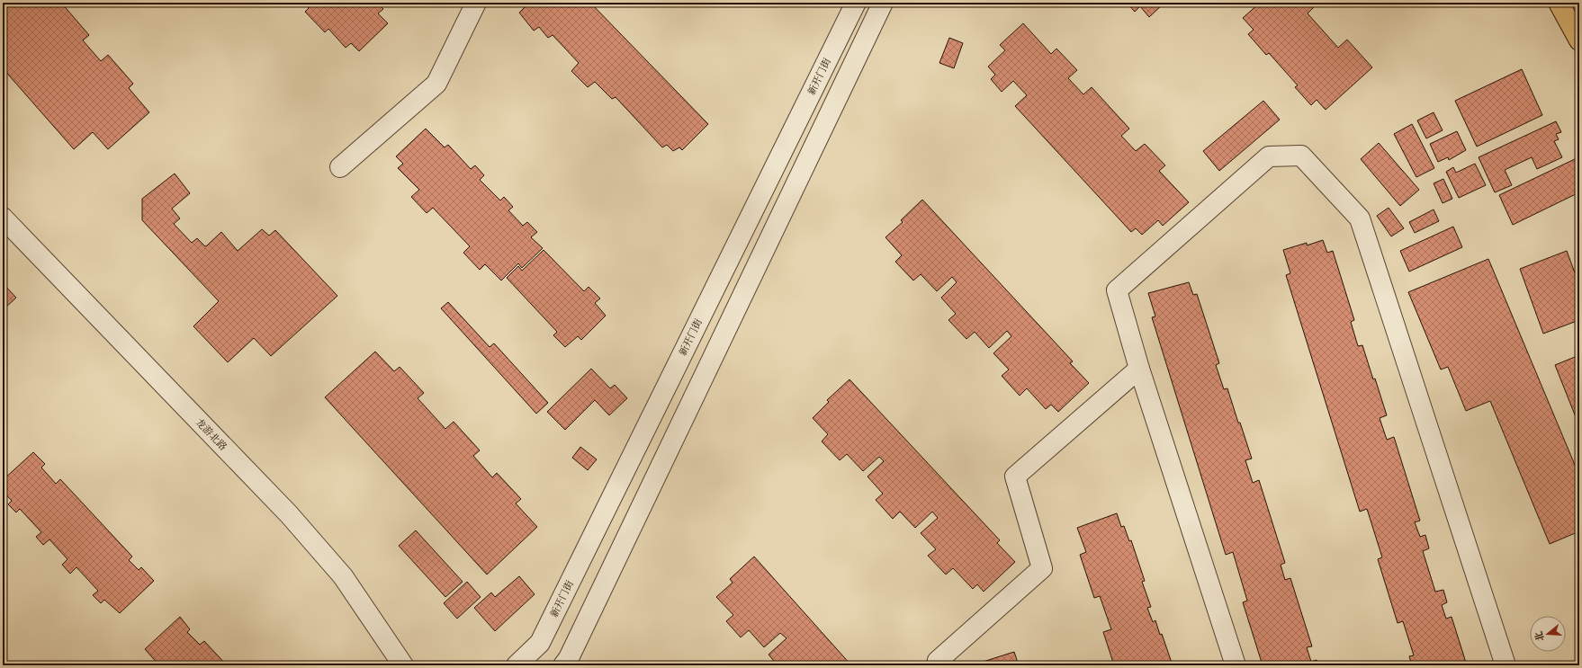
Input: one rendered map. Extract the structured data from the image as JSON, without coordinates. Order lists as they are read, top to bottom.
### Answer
{
  "streets": {
    "street": ["新开门街", "龙游北路"]
  },
  "north": "left"
}
